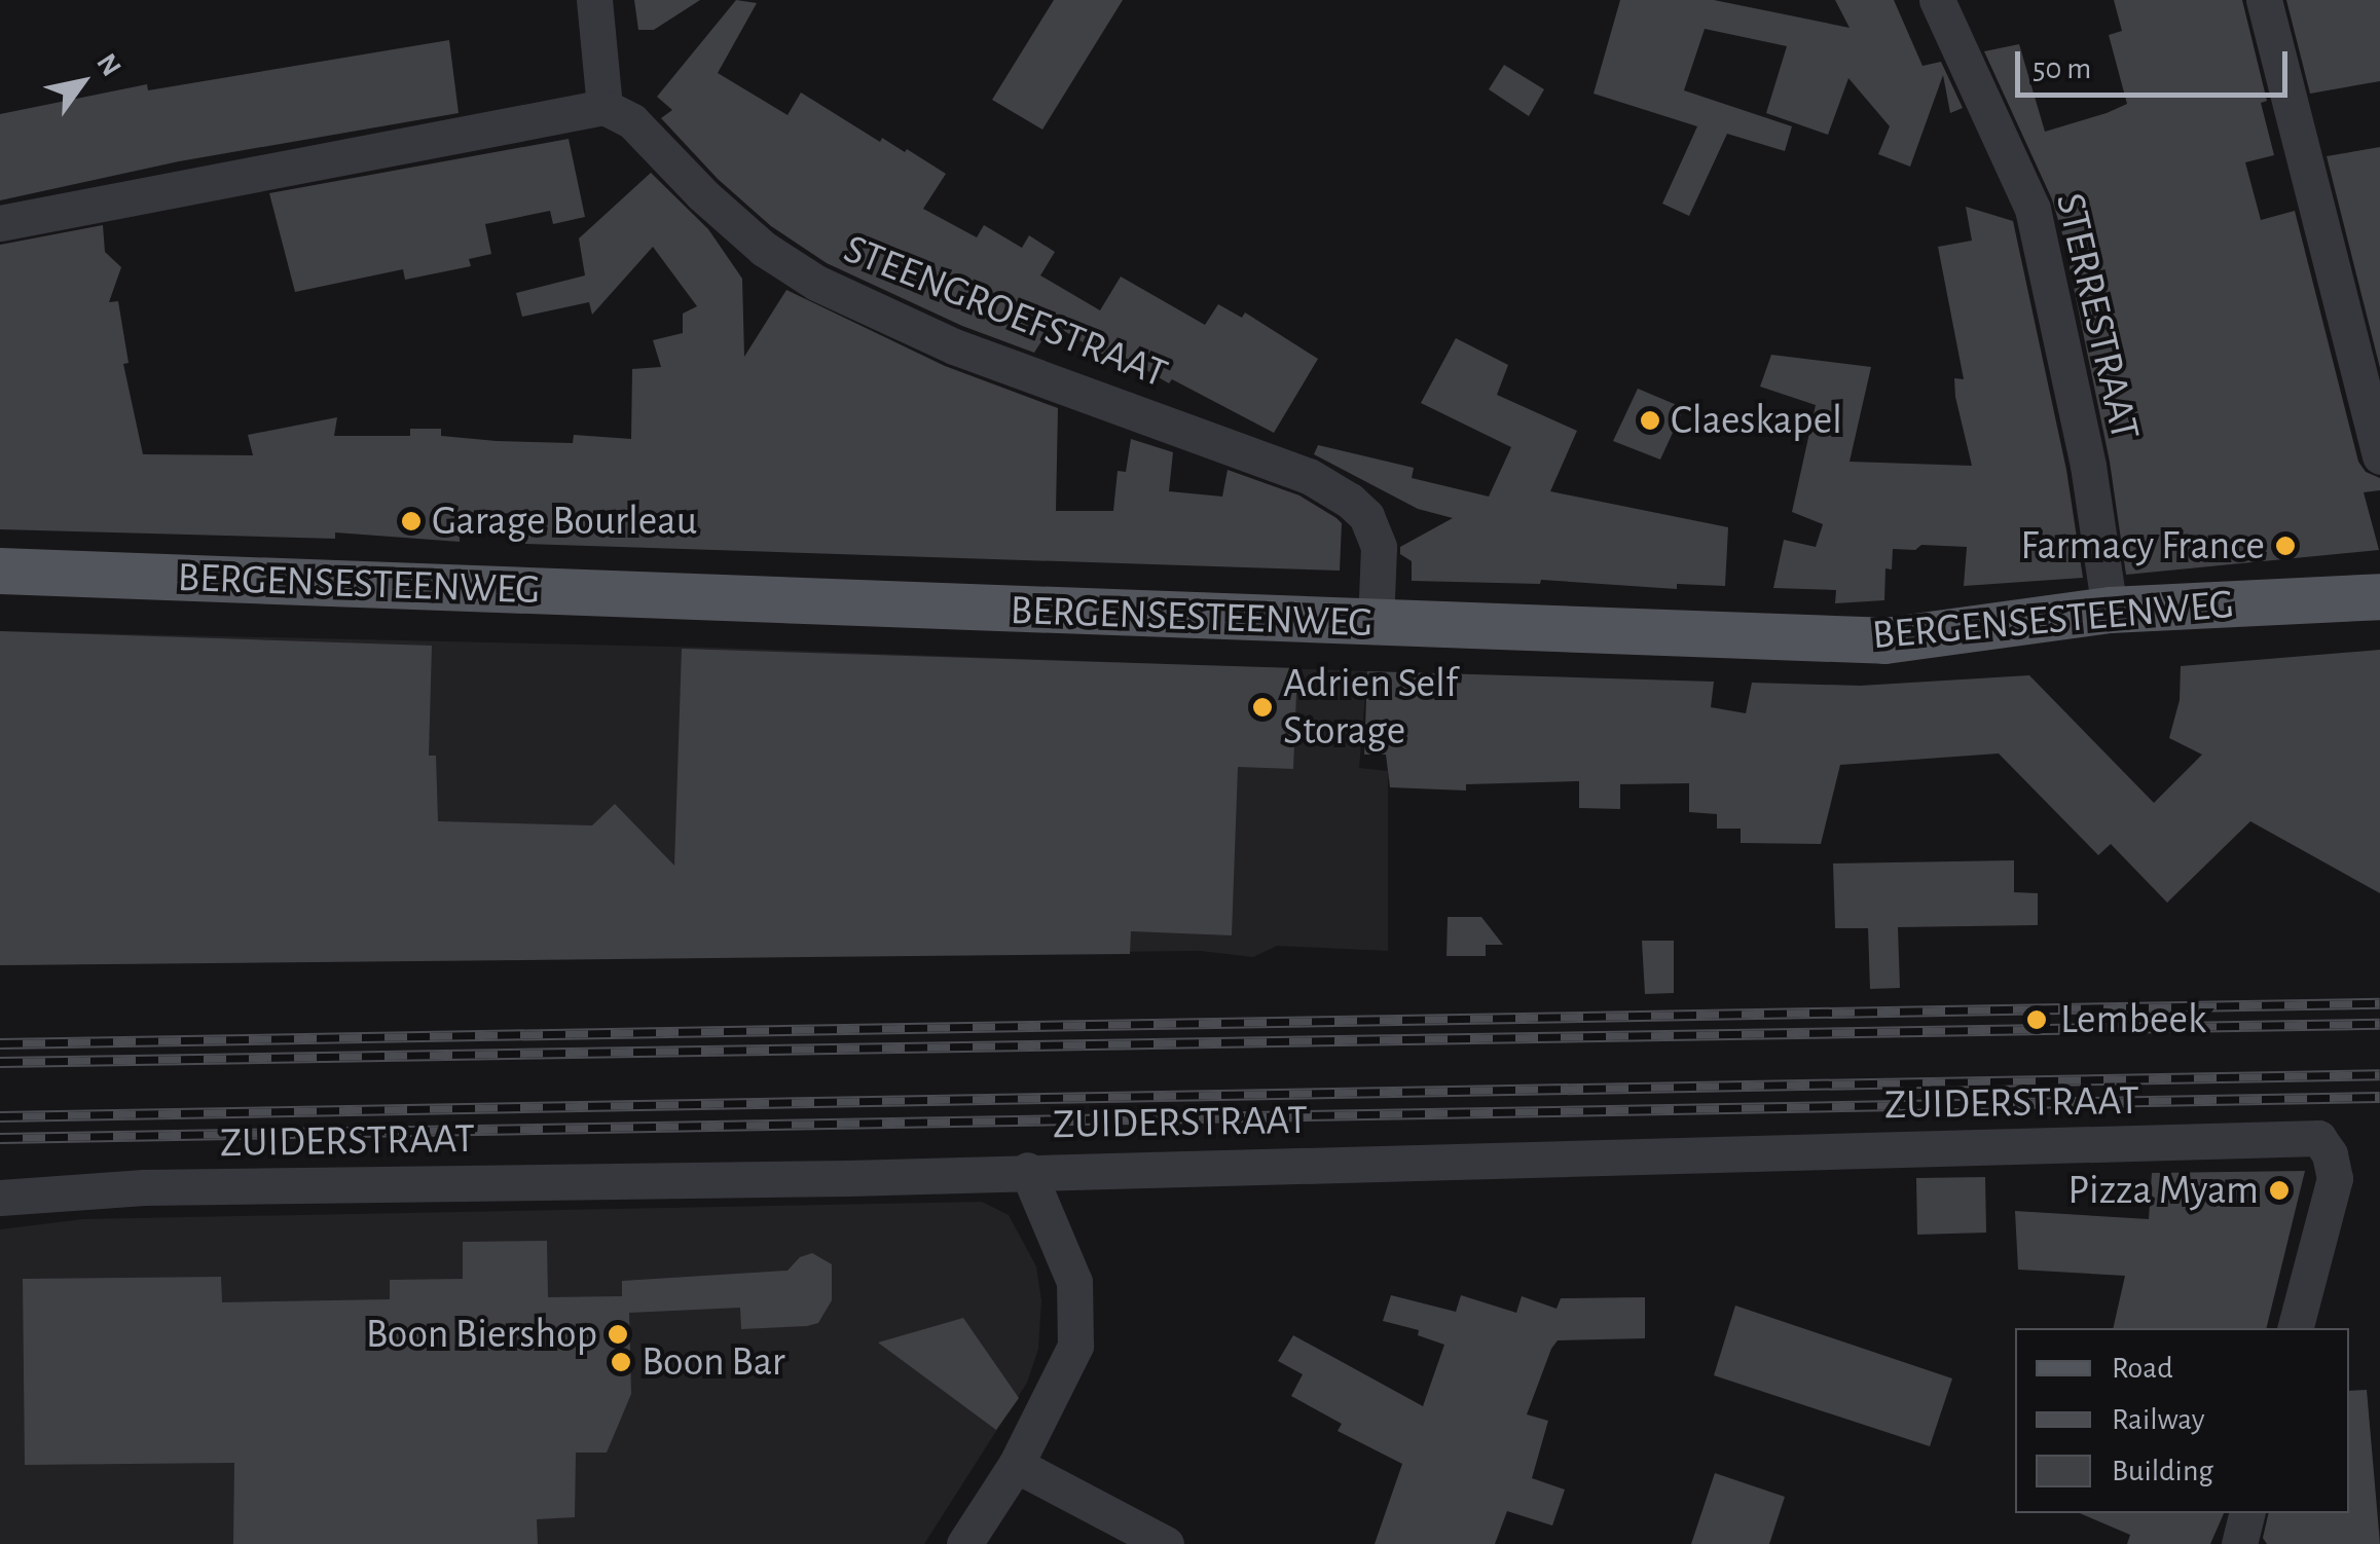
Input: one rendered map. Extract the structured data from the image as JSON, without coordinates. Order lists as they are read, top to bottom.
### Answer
{
  "streets": {
    "main road": ["BERGENSESTEENWEG"],
    "street": ["STEENGROEFSTRAAT", "STERRESTRAAT", "ZUIDERSTRAAT"]
  },
  "crossings": [
    ["STEENGROEFSTRAAT", "BERGENSESTEENWEG"],
    ["STERRESTRAAT", "BERGENSESTEENWEG"]
  ],
  "places": [
    "Claeskapel",
    "Garage Bourleau",
    "Farmacy France",
    "Adrien Self Storage",
    "Lembeek",
    "Pizza Myam",
    "Boon Biershop",
    "Boon Bar"
  ],
  "legend": ["Road", "Railway", "Building"],
  "scale_bar": "50 m",
  "north": "top right"
}
